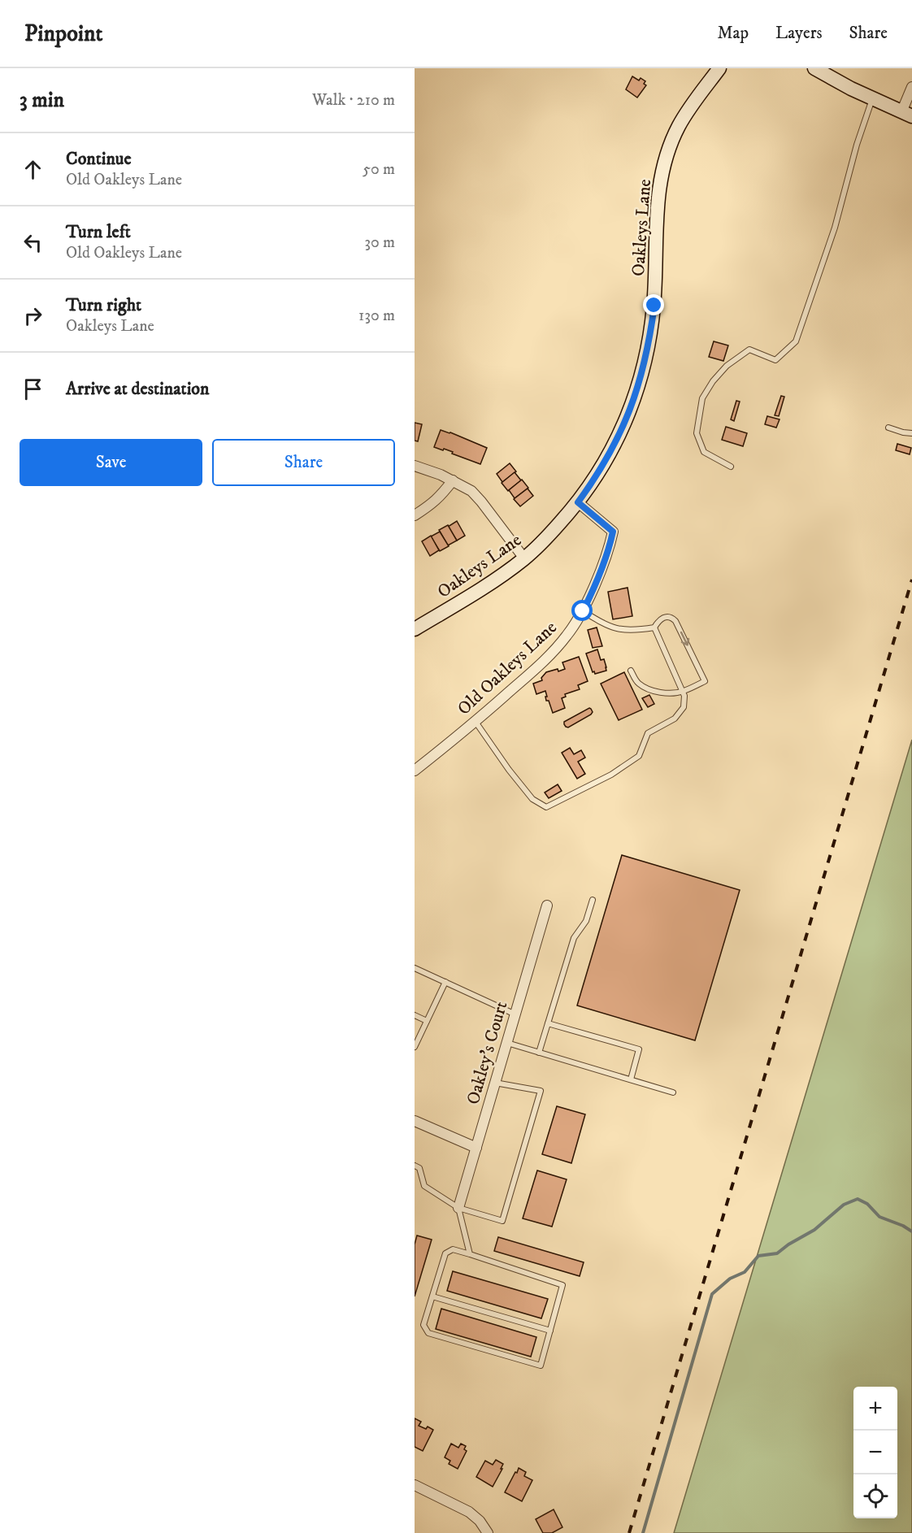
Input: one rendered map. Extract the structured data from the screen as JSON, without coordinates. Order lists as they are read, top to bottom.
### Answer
{
  "streets": {
    "street": ["Oakleys Lane", "Old Oakleys Lane", "Oakley's Court"]
  },
  "crossings": [
    ["Oakleys Lane", "Old Oakleys Lane"]
  ],
  "page": {
    "header": "Pinpoint",
    "nav": ["Map", "Layers", "Share"],
    "heading": ["3 min", "Walk · 210 m"],
    "list": [
      ["Continue", "Old Oakleys Lane", "50 m"],
      ["Turn left", "Old Oakleys Lane", "30 m"],
      ["Turn right", "Oakleys Lane", "130 m"],
      "Arrive at destination"
    ],
    "buttons": ["Save", "Share"],
    "map_buttons": ["+", "−"]
  }
}
